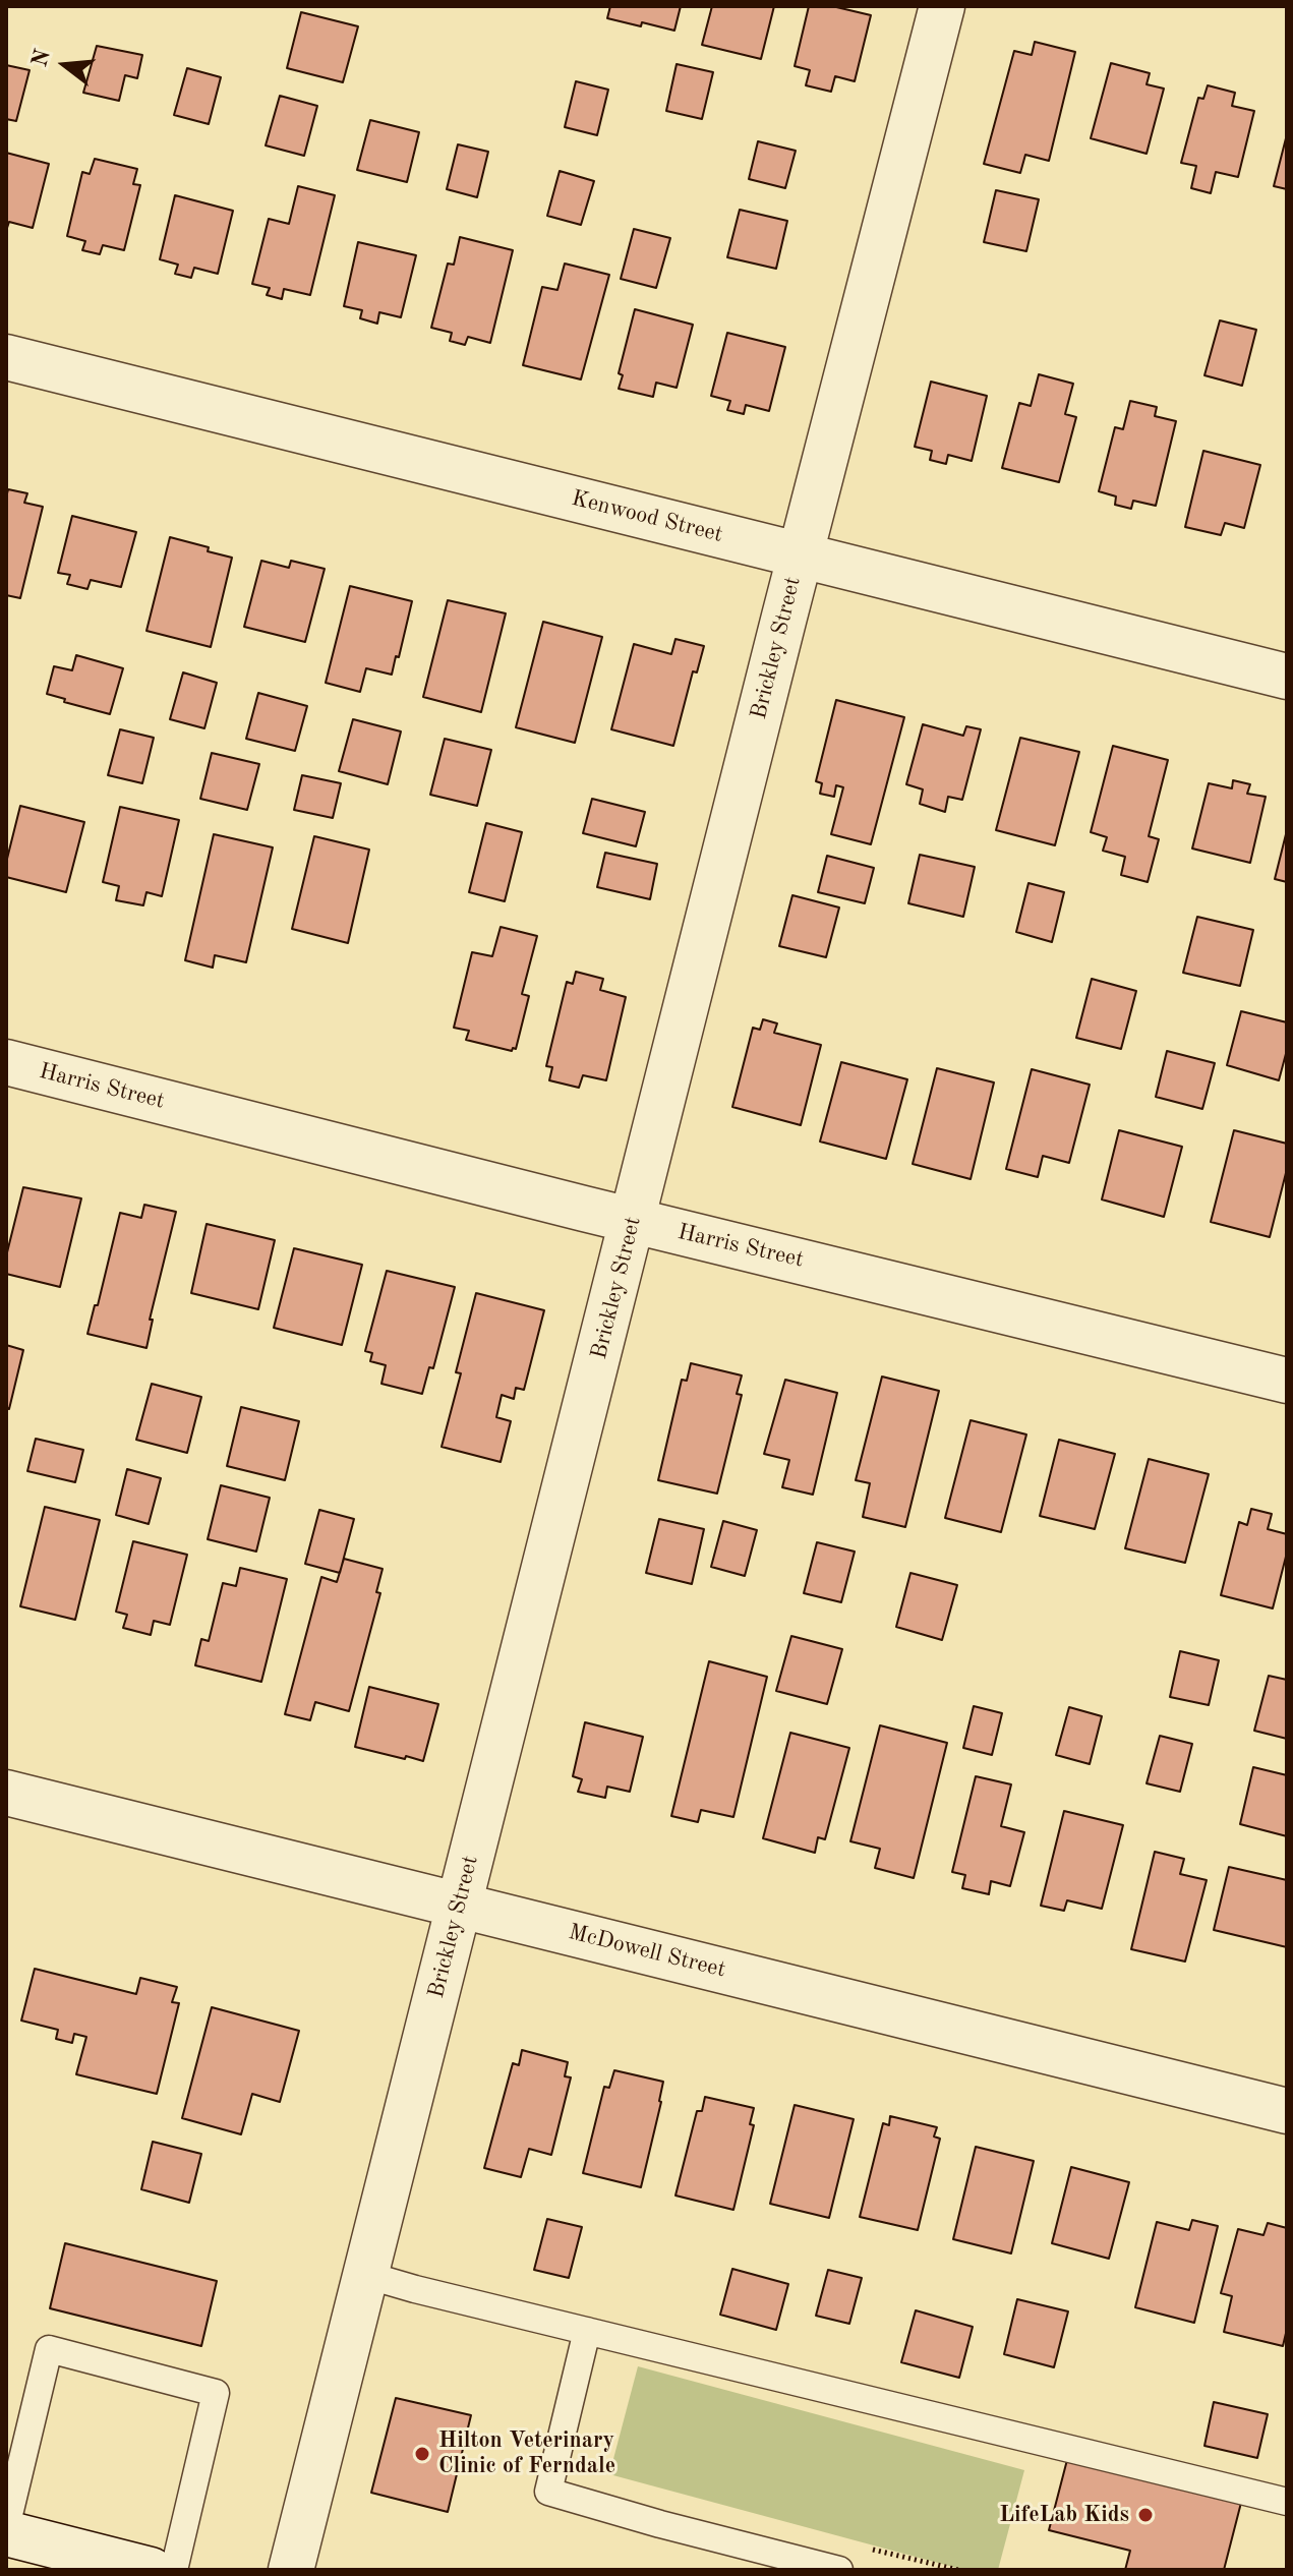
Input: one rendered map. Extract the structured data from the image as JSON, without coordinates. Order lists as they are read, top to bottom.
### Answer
{
  "streets": {
    "street": [
      "Kenwood Street",
      "Brickley Street",
      "Harris Street",
      "McDowell Street"
    ]
  },
  "crossings": [
    ["Kenwood Street", "Brickley Street"],
    ["Brickley Street", "Harris Street"],
    ["Brickley Street", "McDowell Street"]
  ],
  "places": ["Hilton Veterinary Clinic of Ferndale", "LifeLab Kids"],
  "north": "left"
}
